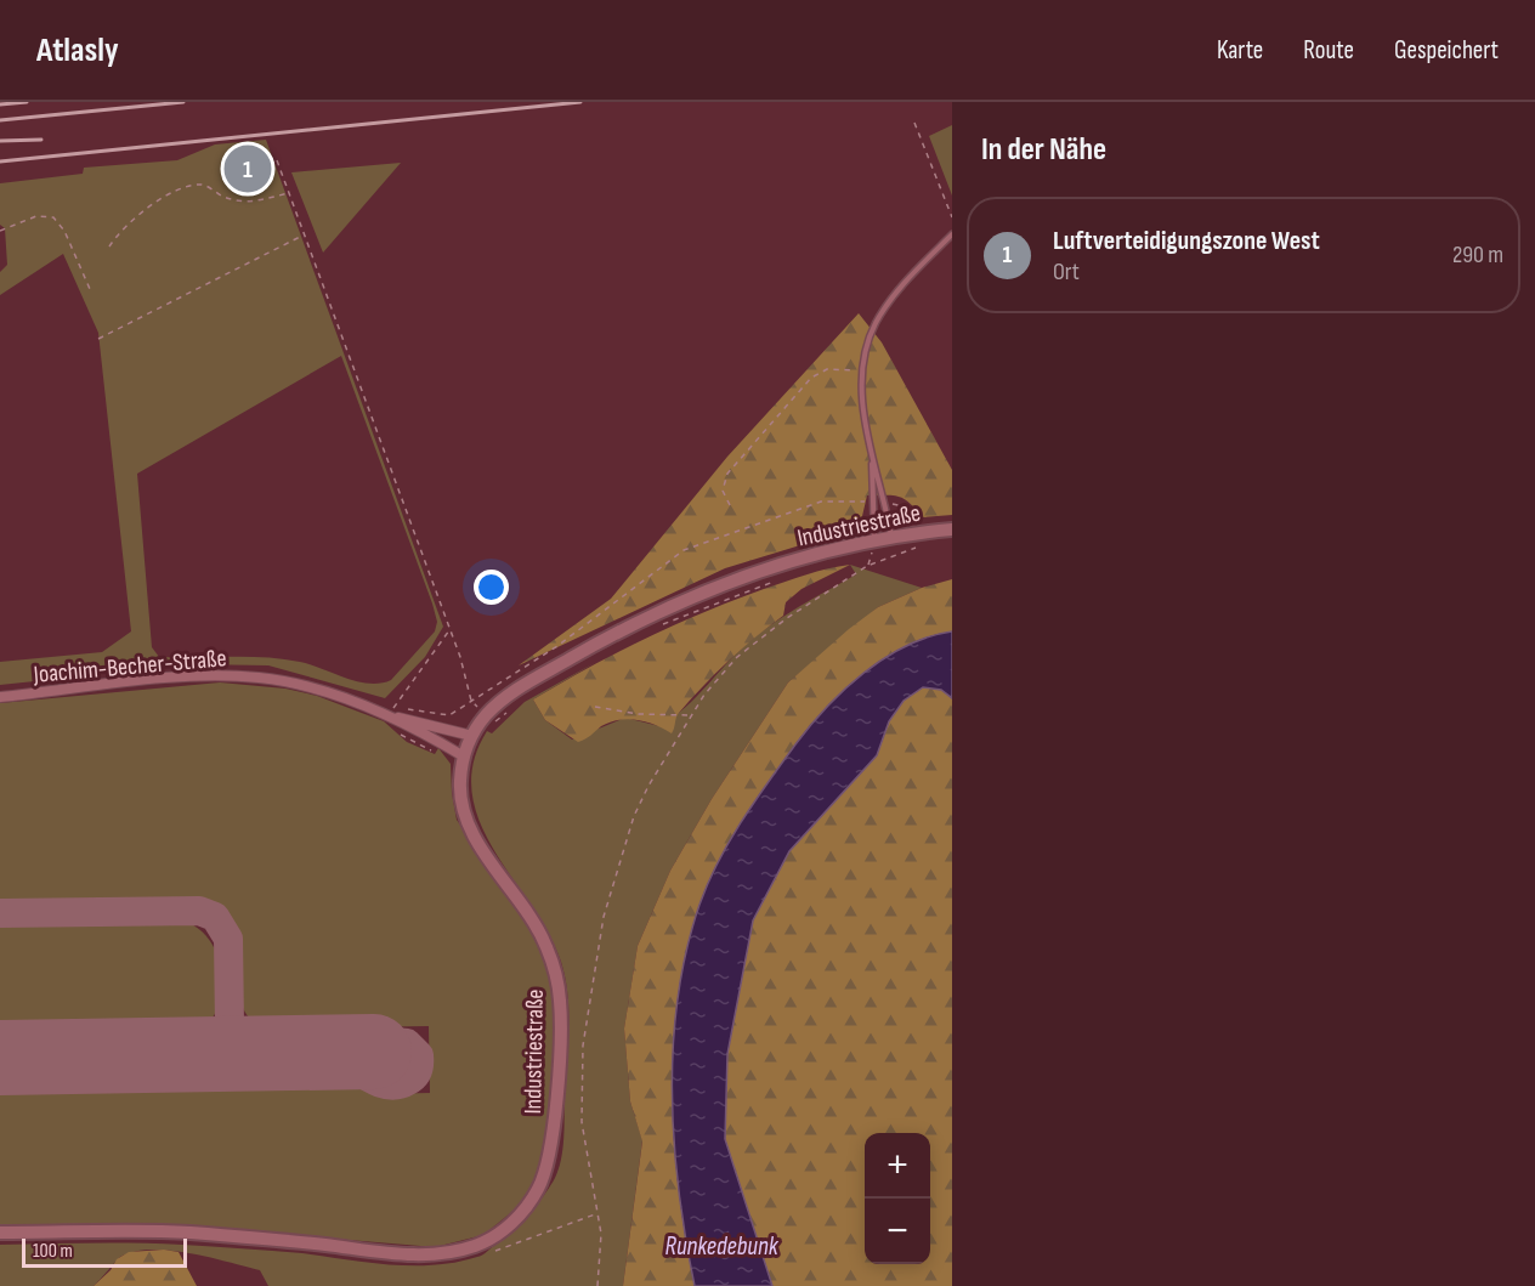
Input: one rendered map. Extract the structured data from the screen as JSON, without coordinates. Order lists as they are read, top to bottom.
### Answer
{
  "streets": {
    "street": ["Industriestraße", "Joachim-Becher-Straße"]
  },
  "crossings": [
    ["Industriestraße", "Joachim-Becher-Straße"]
  ],
  "water": ["Runkedebunk"],
  "scale_bar": "100 m",
  "page": {
    "header": "Atlasly",
    "nav": ["Karte", "Route", "Gespeichert"],
    "heading": "In der Nähe",
    "pins": "1",
    "list": [
      {
        "mark": "1",
        "name": "Luftverteidigungszone West",
        "note": "Ort",
        "value": "290 m"
      }
    ],
    "map_buttons": ["+", "−"],
    "scale": "100 m"
  }
}
